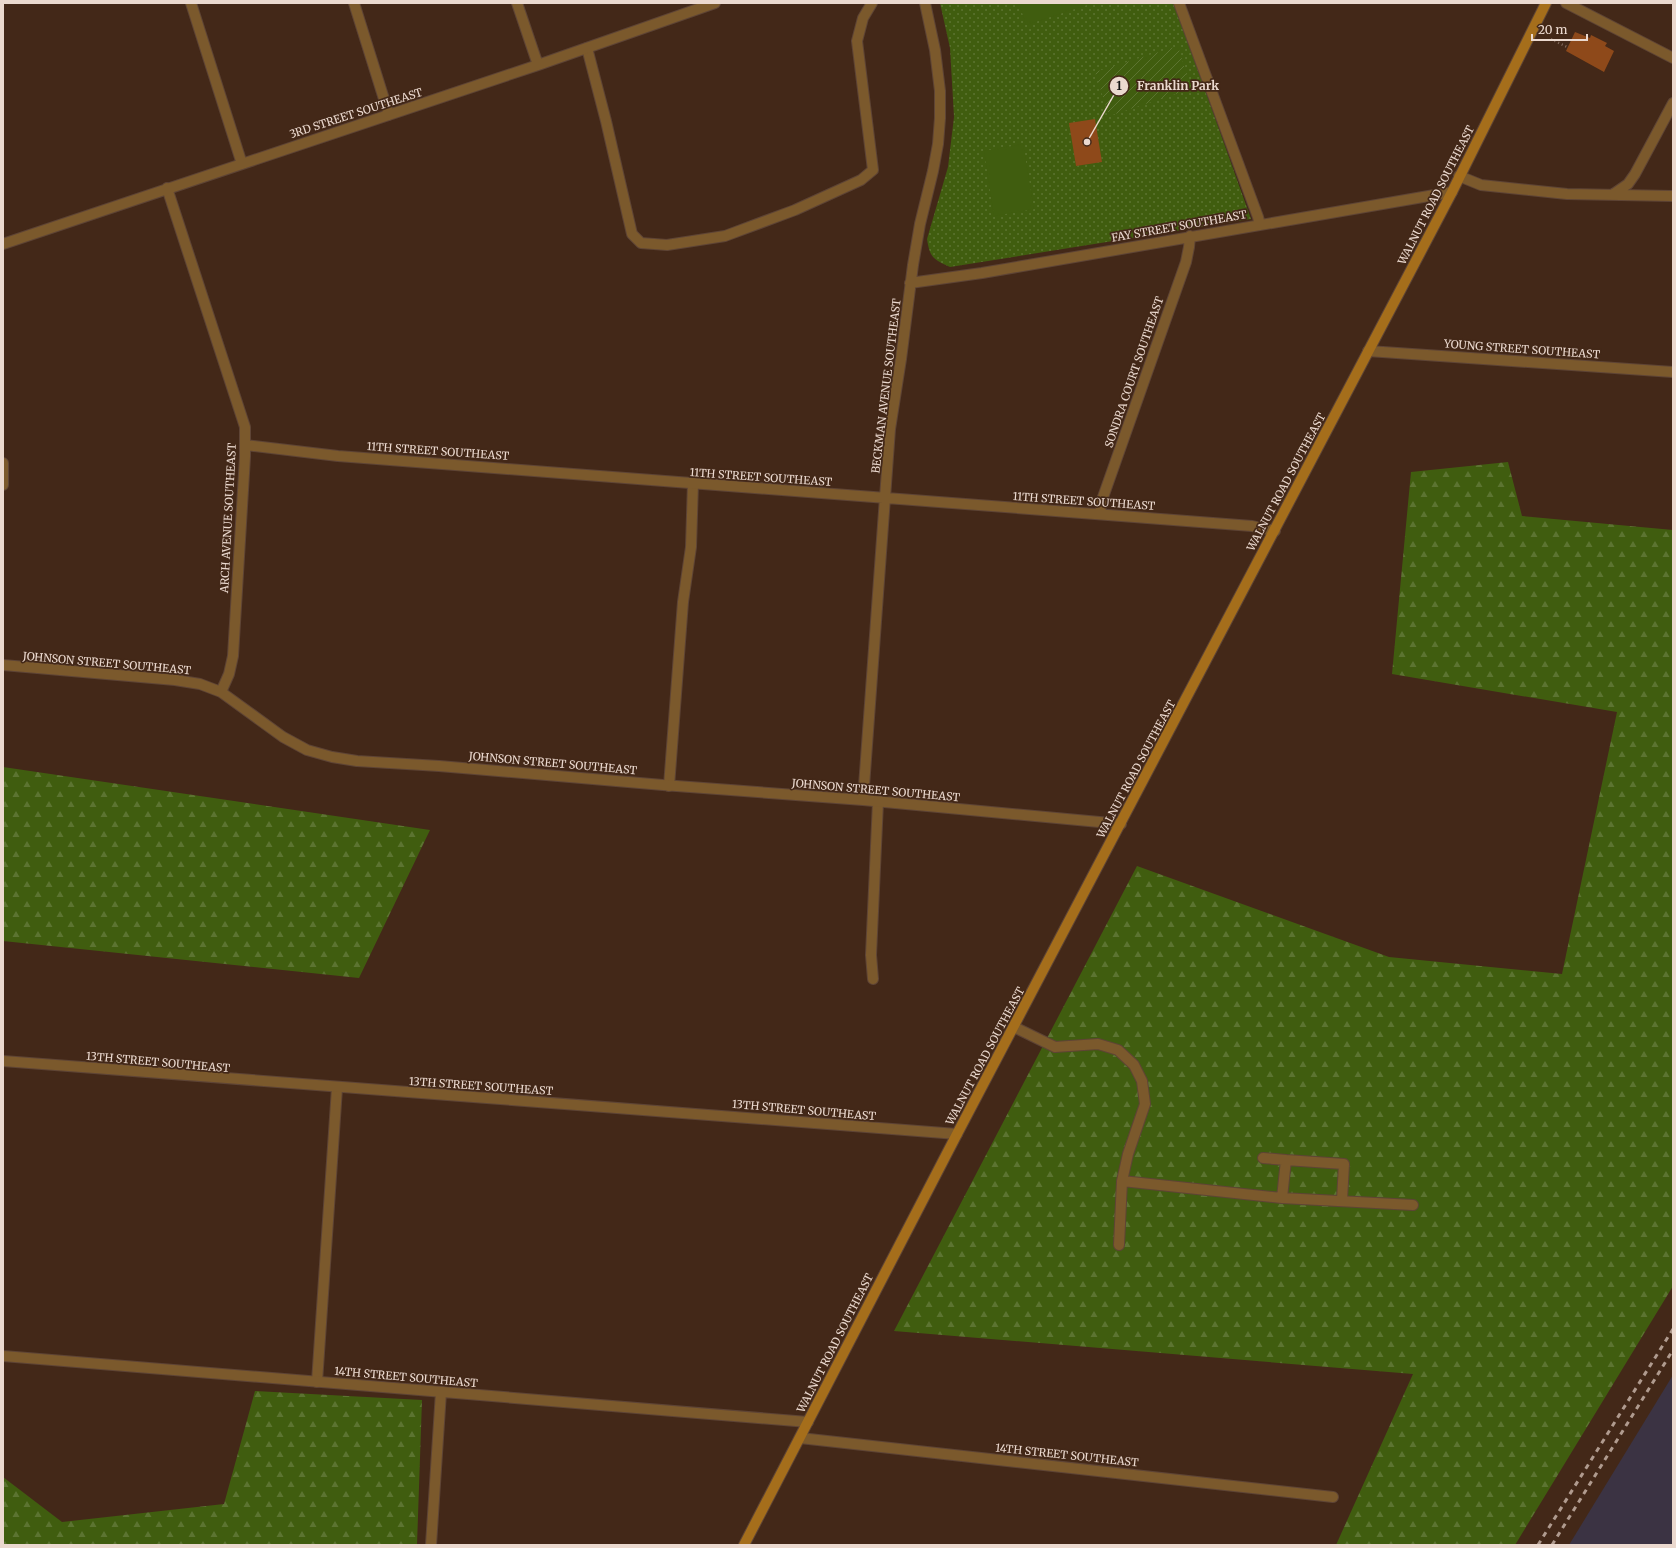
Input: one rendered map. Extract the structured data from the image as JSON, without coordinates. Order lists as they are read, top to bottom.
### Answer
{
  "streets": {
    "main road": ["WALNUT ROAD SOUTHEAST"],
    "street": [
      "3RD STREET SOUTHEAST",
      "FAY STREET SOUTHEAST",
      "YOUNG STREET SOUTHEAST",
      "SONDRA COURT SOUTHEAST",
      "BECKMAN AVENUE SOUTHEAST",
      "11TH STREET SOUTHEAST",
      "ARCH AVENUE SOUTHEAST",
      "JOHNSON STREET SOUTHEAST",
      "13TH STREET SOUTHEAST",
      "14TH STREET SOUTHEAST"
    ]
  },
  "crossings": [
    ["3RD STREET SOUTHEAST", "ARCH AVENUE SOUTHEAST"],
    ["WALNUT ROAD SOUTHEAST", "FAY STREET SOUTHEAST"],
    ["WALNUT ROAD SOUTHEAST", "YOUNG STREET SOUTHEAST"],
    ["WALNUT ROAD SOUTHEAST", "11TH STREET SOUTHEAST"],
    ["WALNUT ROAD SOUTHEAST", "JOHNSON STREET SOUTHEAST"],
    ["WALNUT ROAD SOUTHEAST", "13TH STREET SOUTHEAST"],
    ["WALNUT ROAD SOUTHEAST", "14TH STREET SOUTHEAST"],
    ["FAY STREET SOUTHEAST", "SONDRA COURT SOUTHEAST"],
    ["FAY STREET SOUTHEAST", "BECKMAN AVENUE SOUTHEAST"],
    ["SONDRA COURT SOUTHEAST", "11TH STREET SOUTHEAST"],
    ["BECKMAN AVENUE SOUTHEAST", "11TH STREET SOUTHEAST"],
    ["BECKMAN AVENUE SOUTHEAST", "JOHNSON STREET SOUTHEAST"],
    ["11TH STREET SOUTHEAST", "ARCH AVENUE SOUTHEAST"],
    ["ARCH AVENUE SOUTHEAST", "JOHNSON STREET SOUTHEAST"]
  ],
  "places": ["Franklin Park"],
  "scale_bar": "20 m"
}
